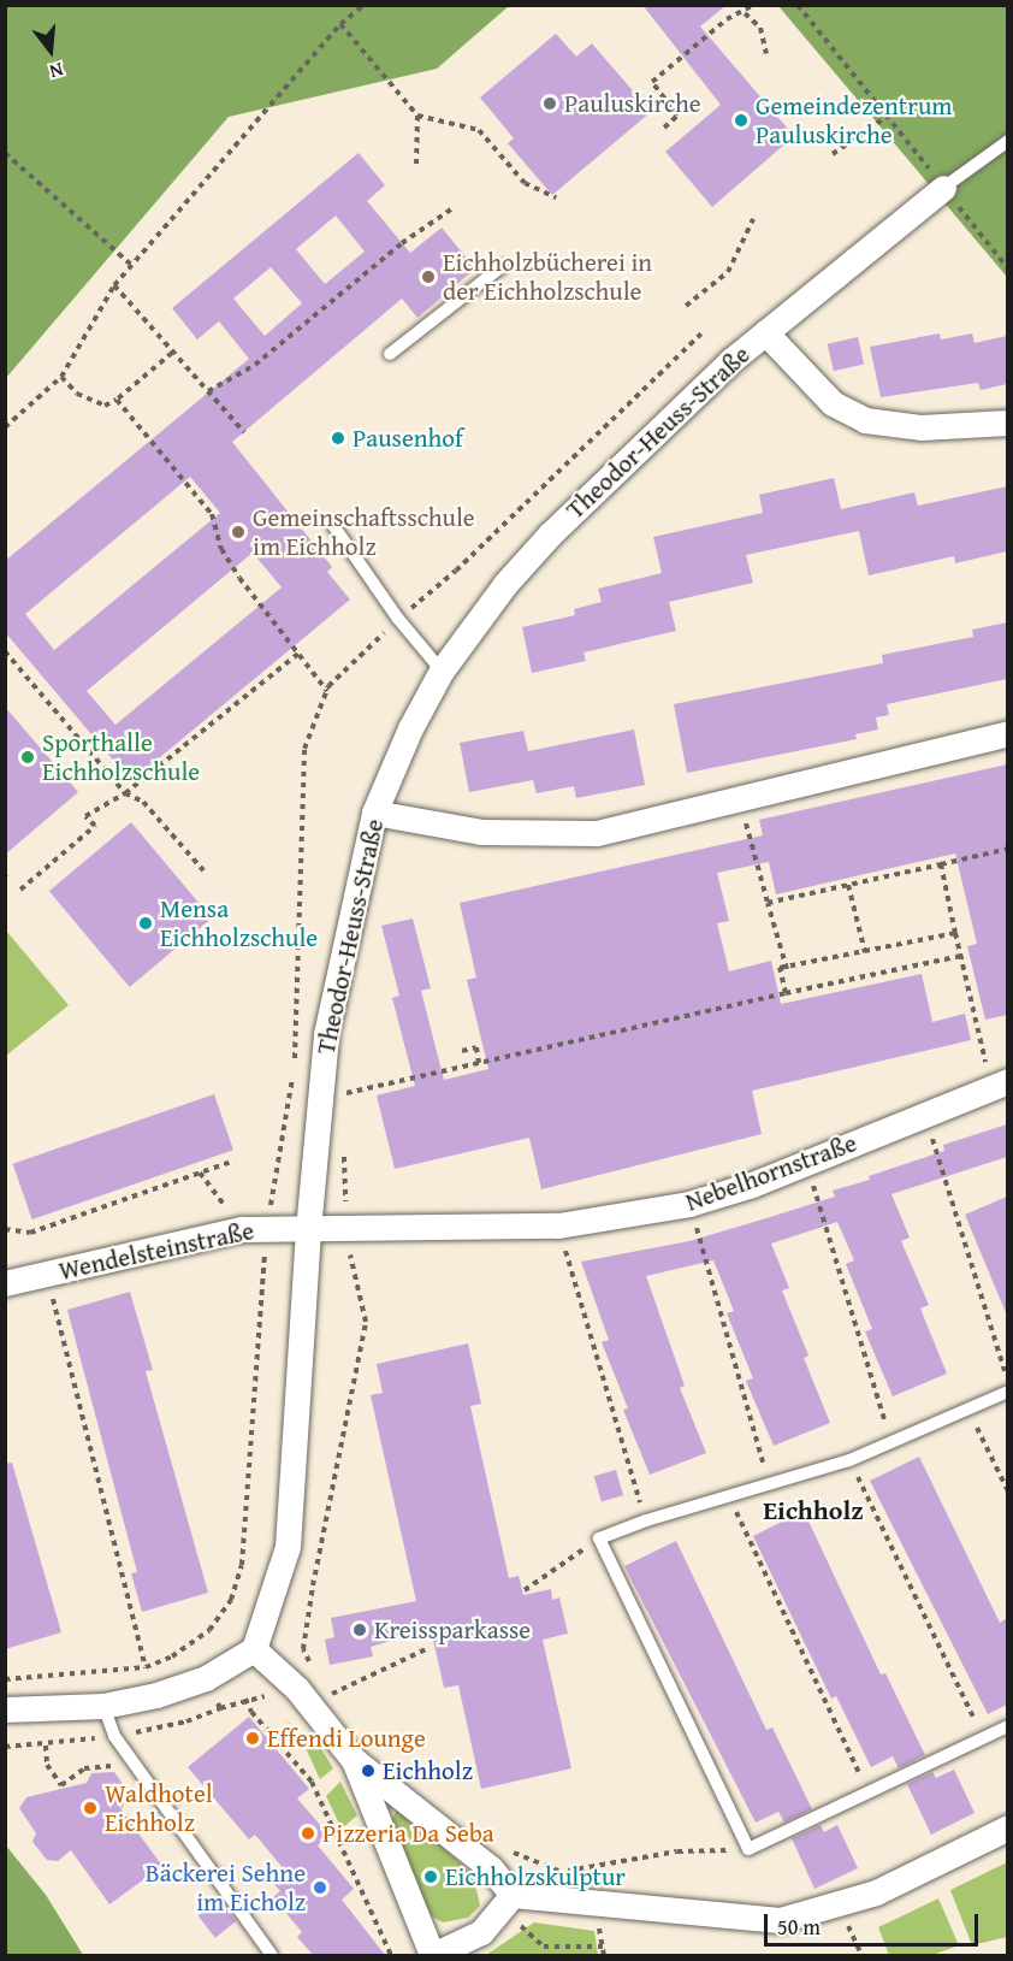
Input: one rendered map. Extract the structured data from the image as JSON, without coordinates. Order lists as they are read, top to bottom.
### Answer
{
  "streets": {
    "street": ["Theodor-Heuss-Straße", "Nebelhornstraße", "Wendelsteinstraße"]
  },
  "crossings": [
    ["Theodor-Heuss-Straße", "Nebelhornstraße"],
    ["Theodor-Heuss-Straße", "Wendelsteinstraße"],
    ["Nebelhornstraße", "Wendelsteinstraße"]
  ],
  "districts": ["Eichholz"],
  "places": [
    "Pauluskirche",
    "Gemeindezentrum Pauluskirche",
    "Eichholzbücherei in der Eichholzschule",
    "Pausenhof",
    "Gemeinschaftsschule im Eichholz",
    "Sporthalle Eichholzschule",
    "Mensa Eichholzschule",
    "Kreissparkasse",
    "Effendi Lounge",
    "Eichholz",
    "Waldhotel Eichholz",
    "Pizzeria Da Seba",
    "Eichholzskulptur",
    "Bäckerei Sehne im Eicholz"
  ],
  "scale_bar": "50 m",
  "north": "bottom"
}
